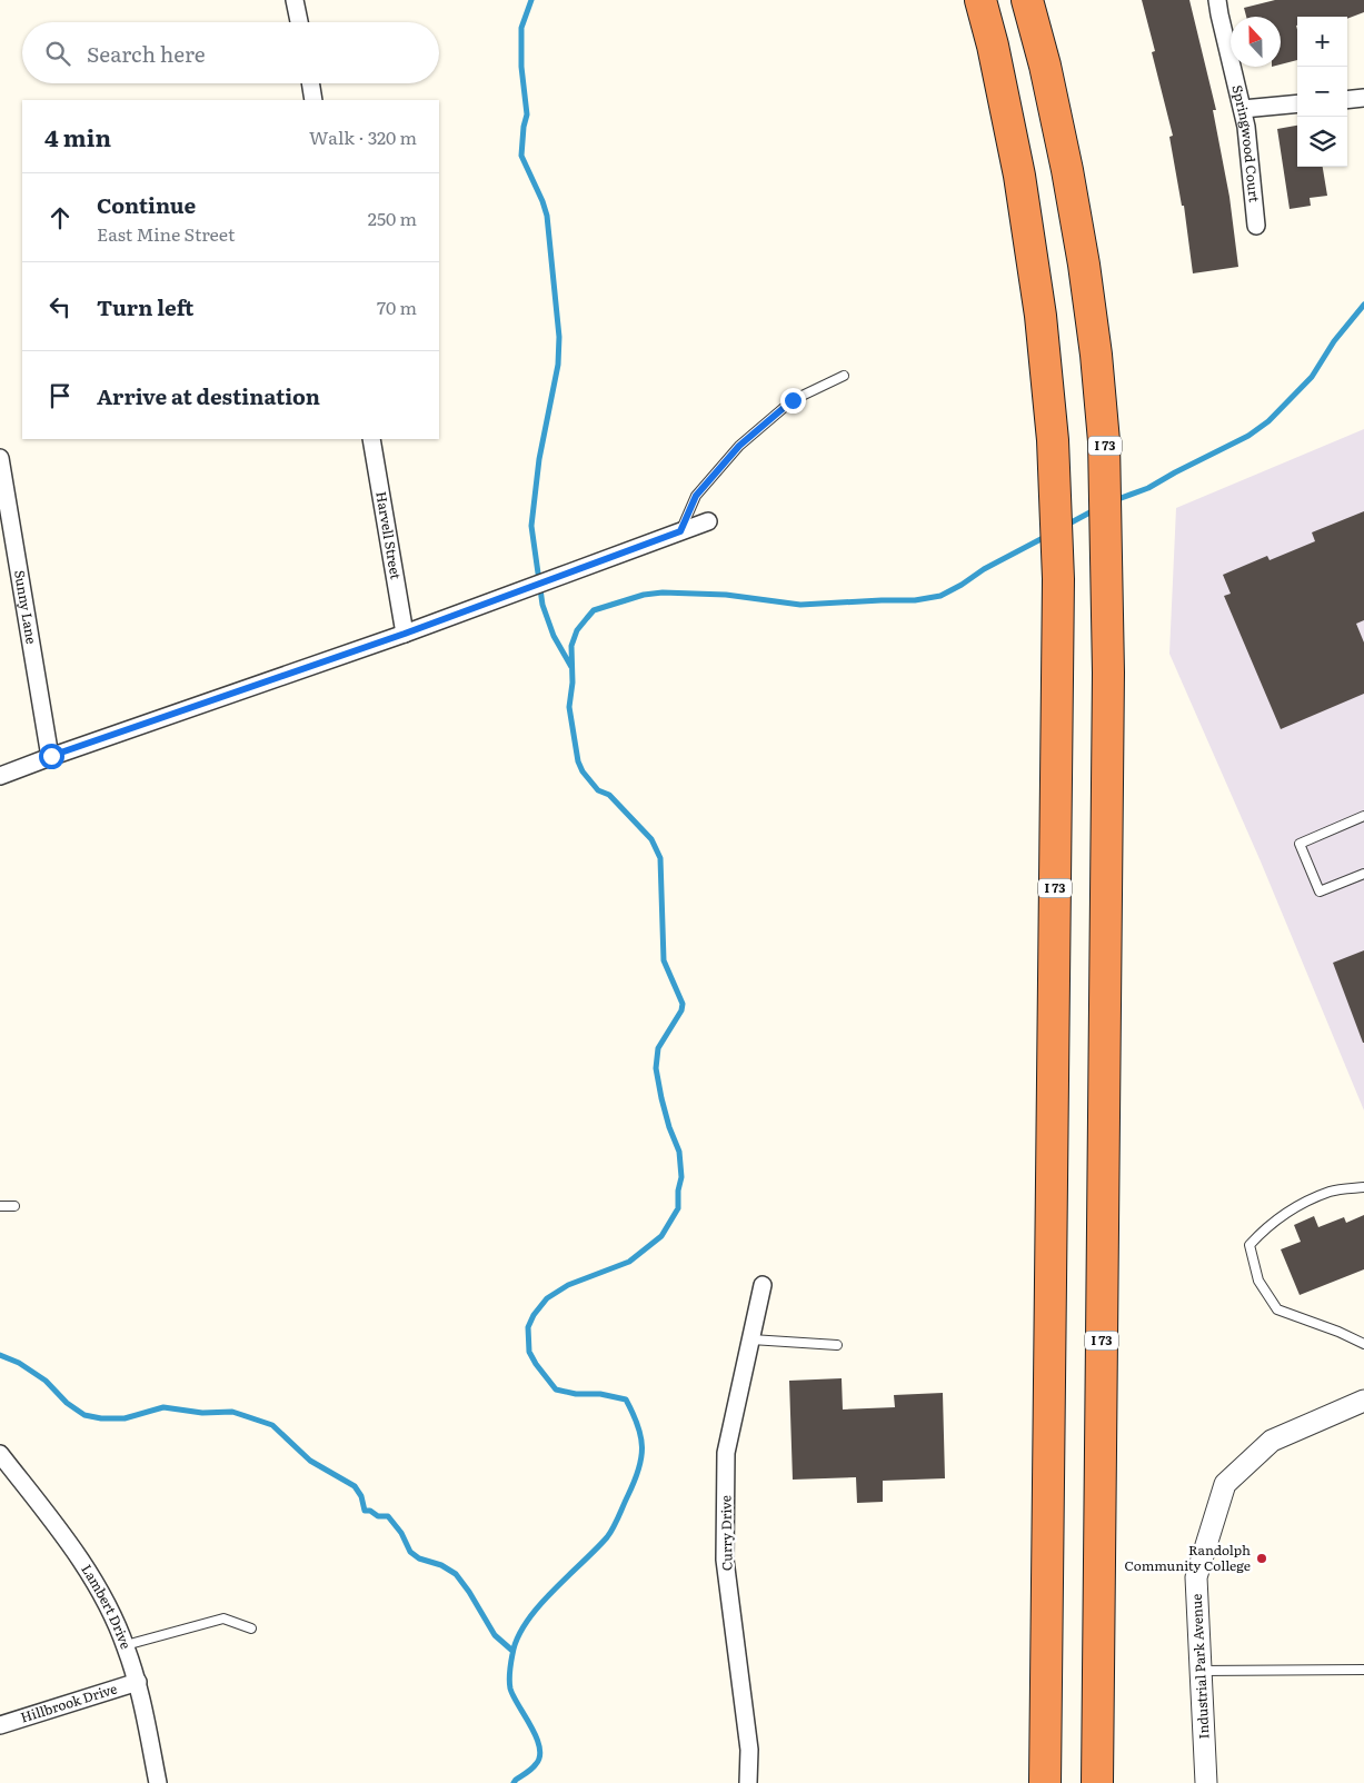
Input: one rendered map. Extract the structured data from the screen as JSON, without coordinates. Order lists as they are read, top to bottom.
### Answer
{
  "streets": {
    "highway": ["I 73"],
    "street": [
      "Springwood Court",
      "Harvell Street",
      "Sunny Lane",
      "Curry Drive",
      "Lambert Drive",
      "Industrial Park Avenue",
      "Hillbrook Drive"
    ]
  },
  "crossings": [
    ["Lambert Drive", "Hillbrook Drive"]
  ],
  "places": ["Randolph Community College"],
  "north": "top",
  "page": {
    "map_buttons": ["+", "−"],
    "search": "Search here",
    "heading": ["4 min", "Walk · 320 m"],
    "list": [
      ["Continue", "East Mine Street", "250 m"],
      ["Turn left", "70 m"],
      "Arrive at destination"
    ]
  }
}
